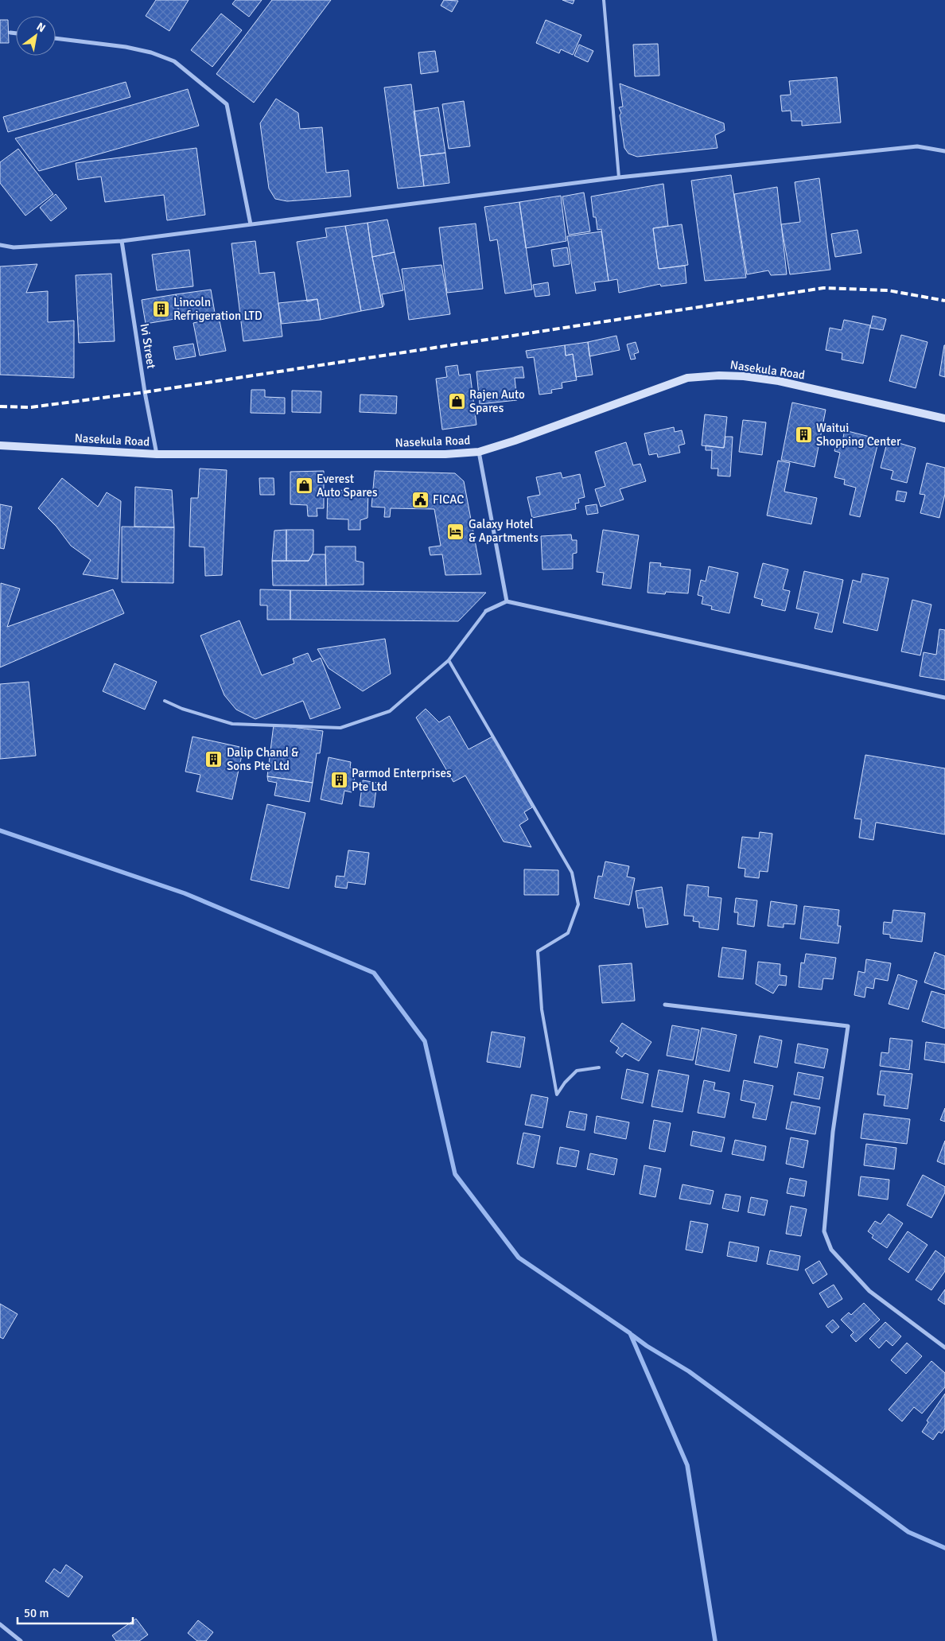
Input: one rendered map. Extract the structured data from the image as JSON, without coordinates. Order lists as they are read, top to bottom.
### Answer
{
  "streets": {
    "main road": ["Nasekula Road"],
    "street": ["Ivi Street"]
  },
  "crossings": [
    ["Ivi Street", "Nasekula Road"]
  ],
  "places": {
    "building": [
      "Lincoln Refrigeration LTD",
      "Waitui Shopping Center",
      "Dalip Chand & Sons Pte Ltd",
      "Parmod Enterprises Pte Ltd"
    ],
    "shop": ["Rajen Auto Spares", "Everest Auto Spares"],
    "public building": ["FICAC"],
    "hotel": ["Galaxy Hotel & Apartments"]
  },
  "scale_bar": "50 m",
  "north": "top right"
}
